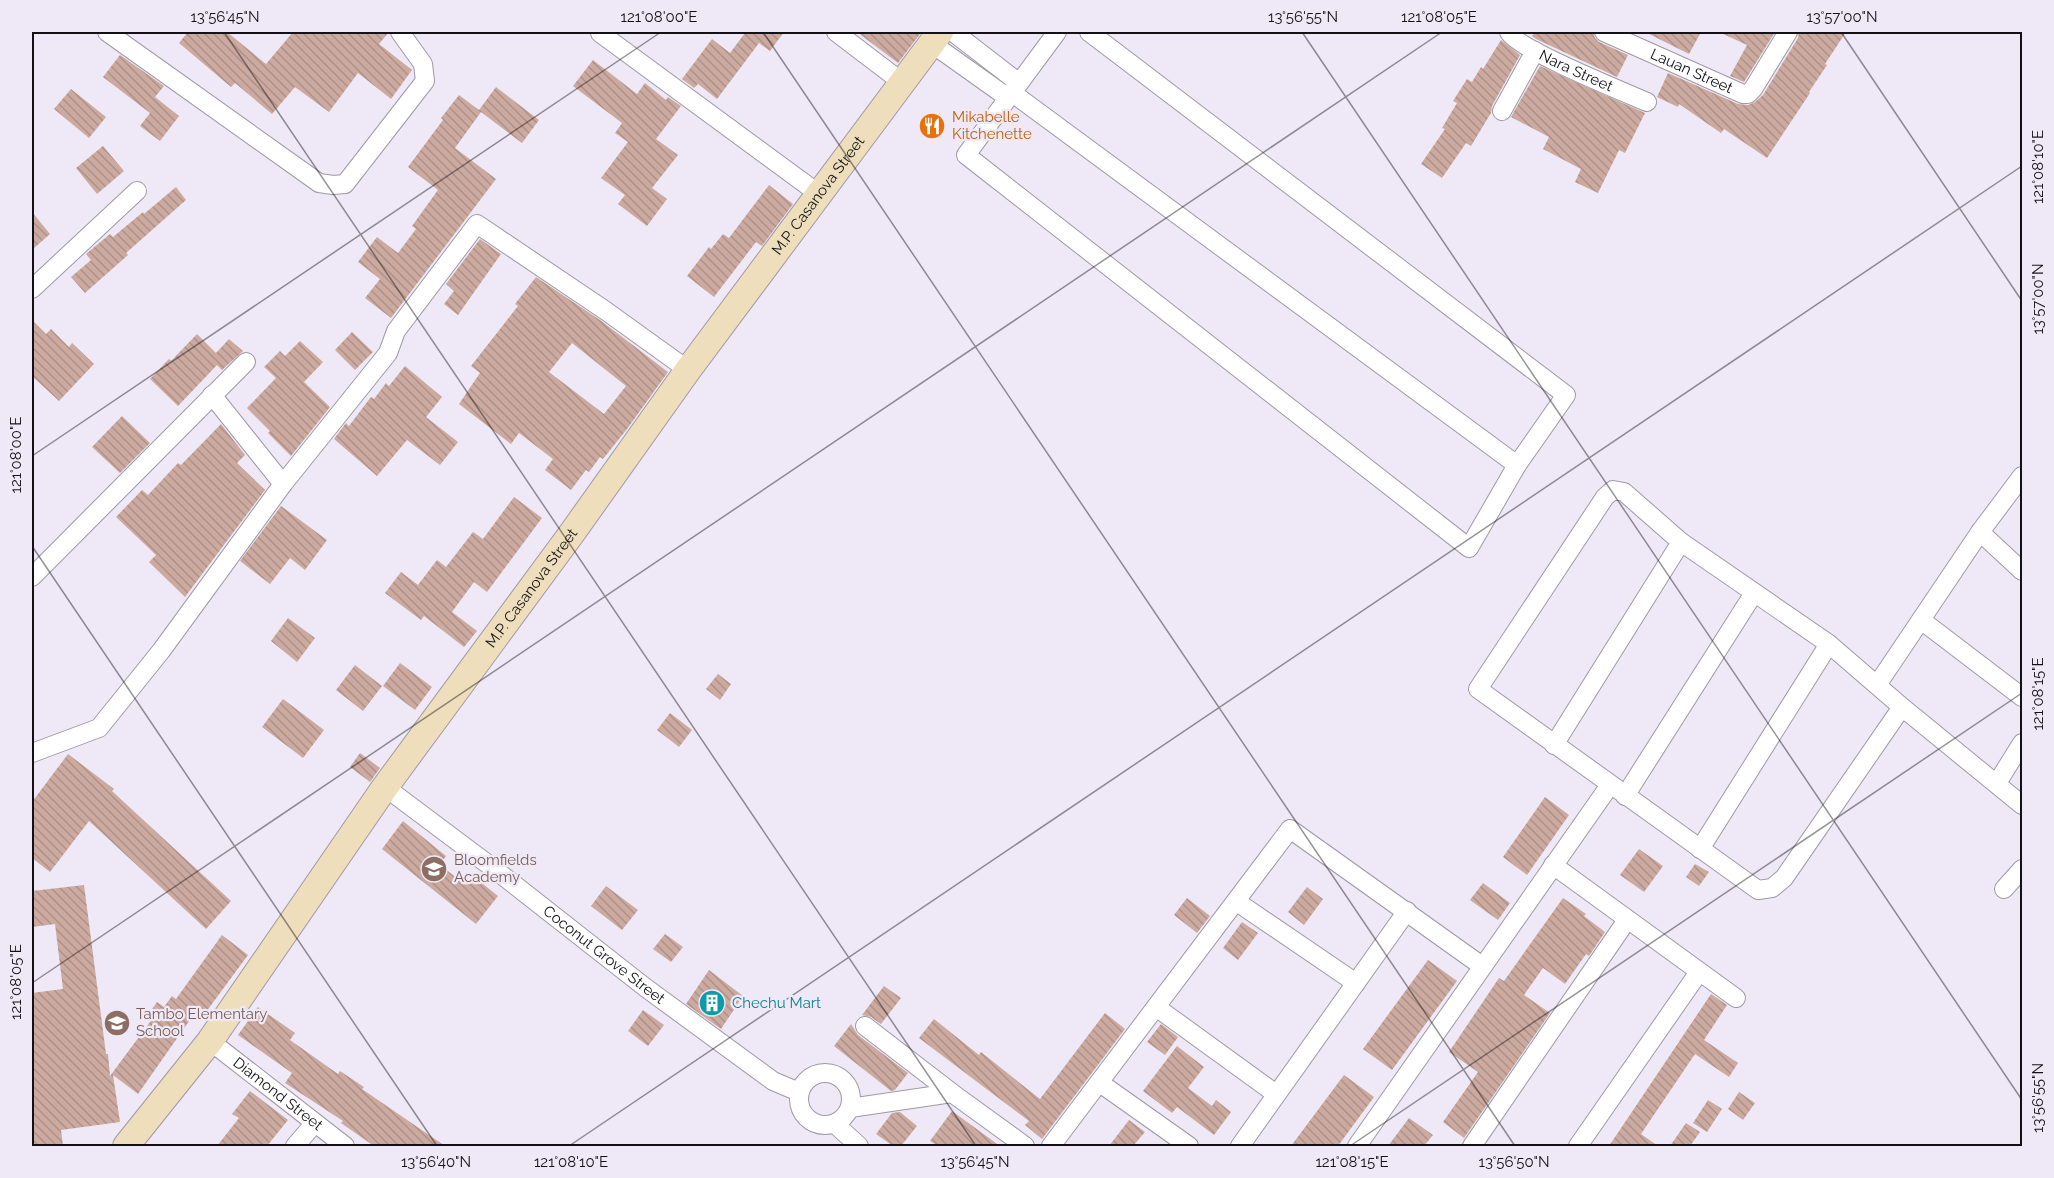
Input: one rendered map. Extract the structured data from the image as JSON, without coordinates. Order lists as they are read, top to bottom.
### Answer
{
  "streets": {
    "street": [
      "Nara Street",
      "Lauan Street",
      "M.P. Casanova Street",
      "Coconut Grove Street",
      "Diamond Street"
    ]
  },
  "crossings": [
    ["M.P. Casanova Street", "Coconut Grove Street"],
    ["M.P. Casanova Street", "Diamond Street"]
  ],
  "places": {
    "restaurant": ["Mikabelle Kitchenette"],
    "school or university": ["Bloomfields Academy", "Tambo Elementary School"],
    "building": ["Chechu Mart"]
  },
  "coordinates": [
    "13°56'45\"N",
    "121°08'00\"E",
    "13°56'55\"N",
    "121°08'05\"E",
    "13°57'00\"N",
    "121°08'10\"E",
    "121°08'15\"E",
    "13°56'40\"N",
    "13°56'50\"N"
  ]
}
